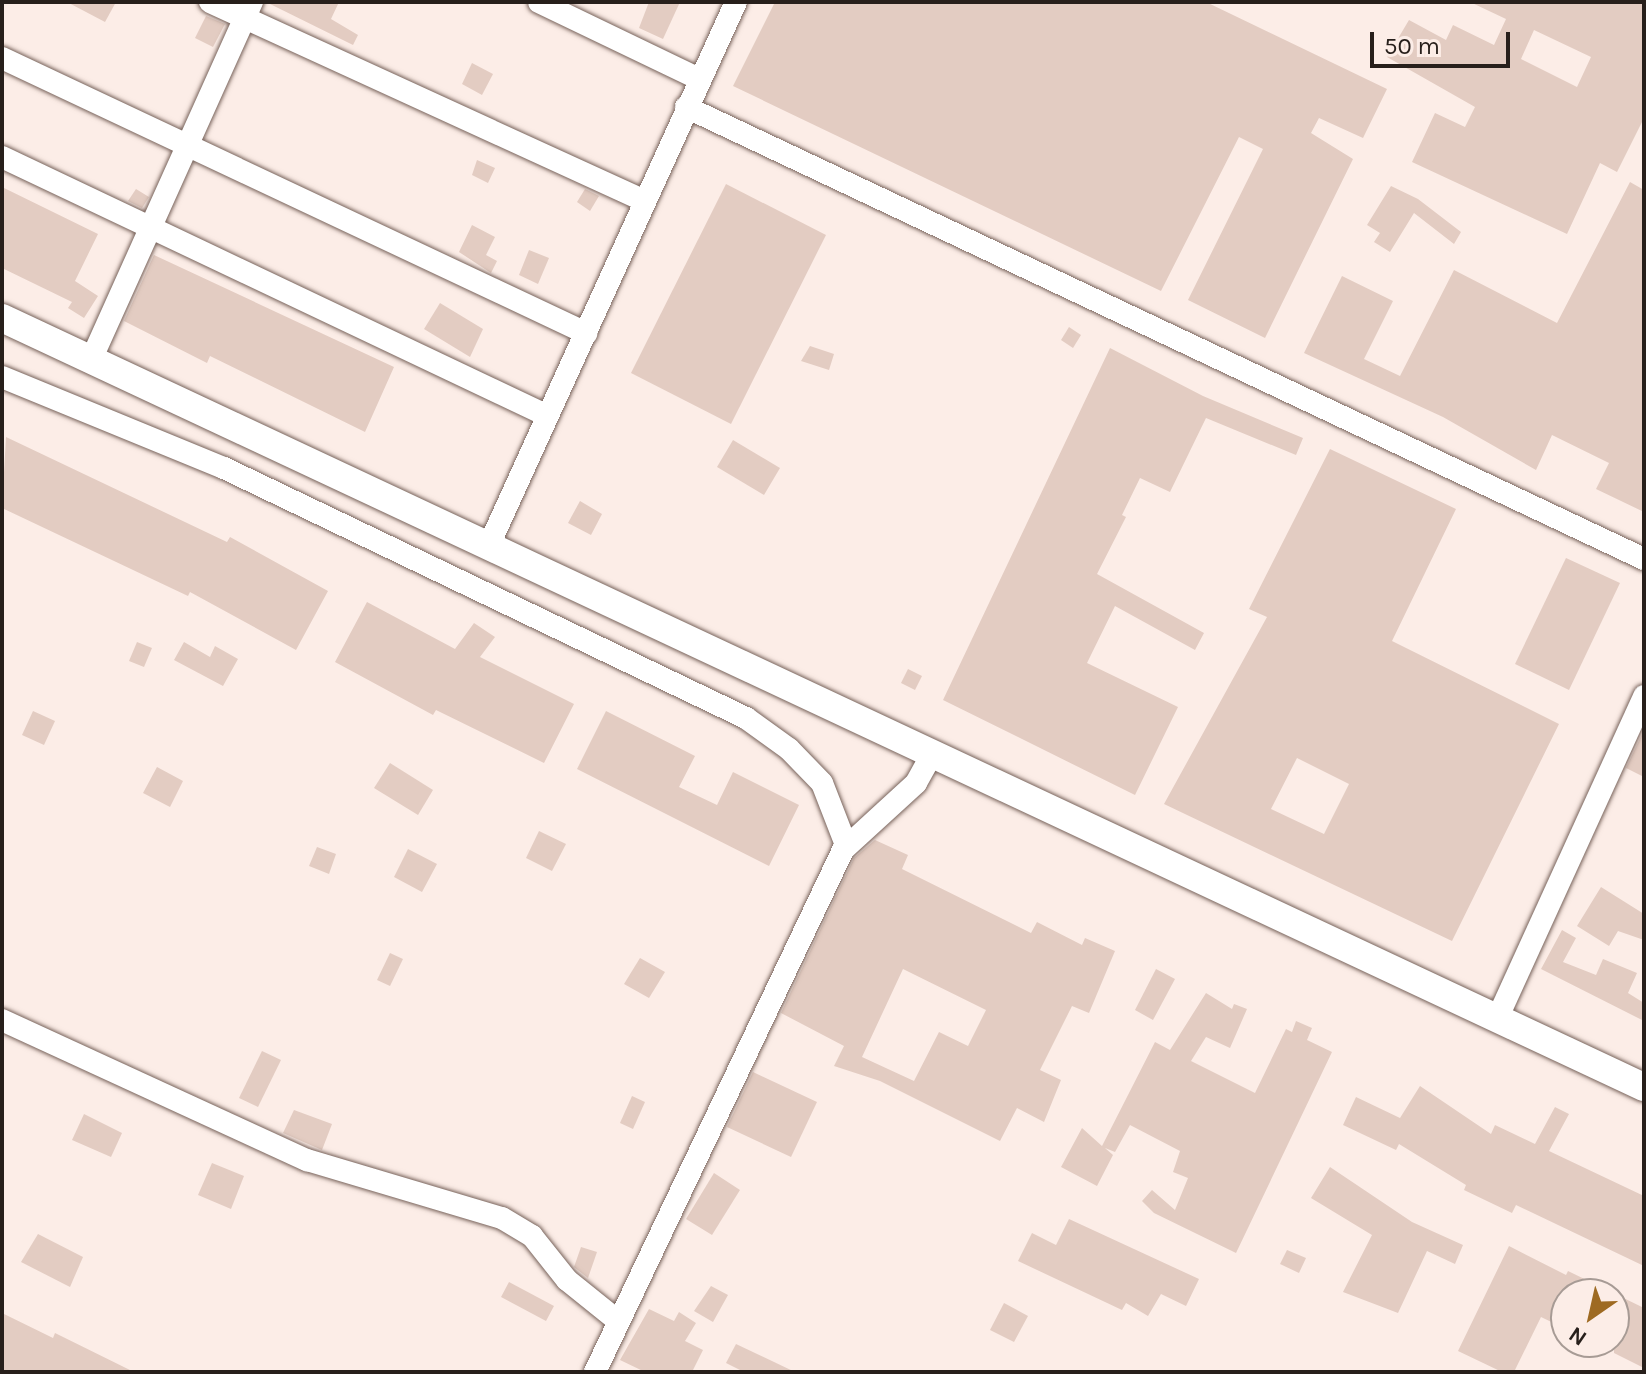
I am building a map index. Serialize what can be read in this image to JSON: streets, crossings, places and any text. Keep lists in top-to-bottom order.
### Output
{
  "scale_bar": "50 m",
  "north": "bottom left"
}
